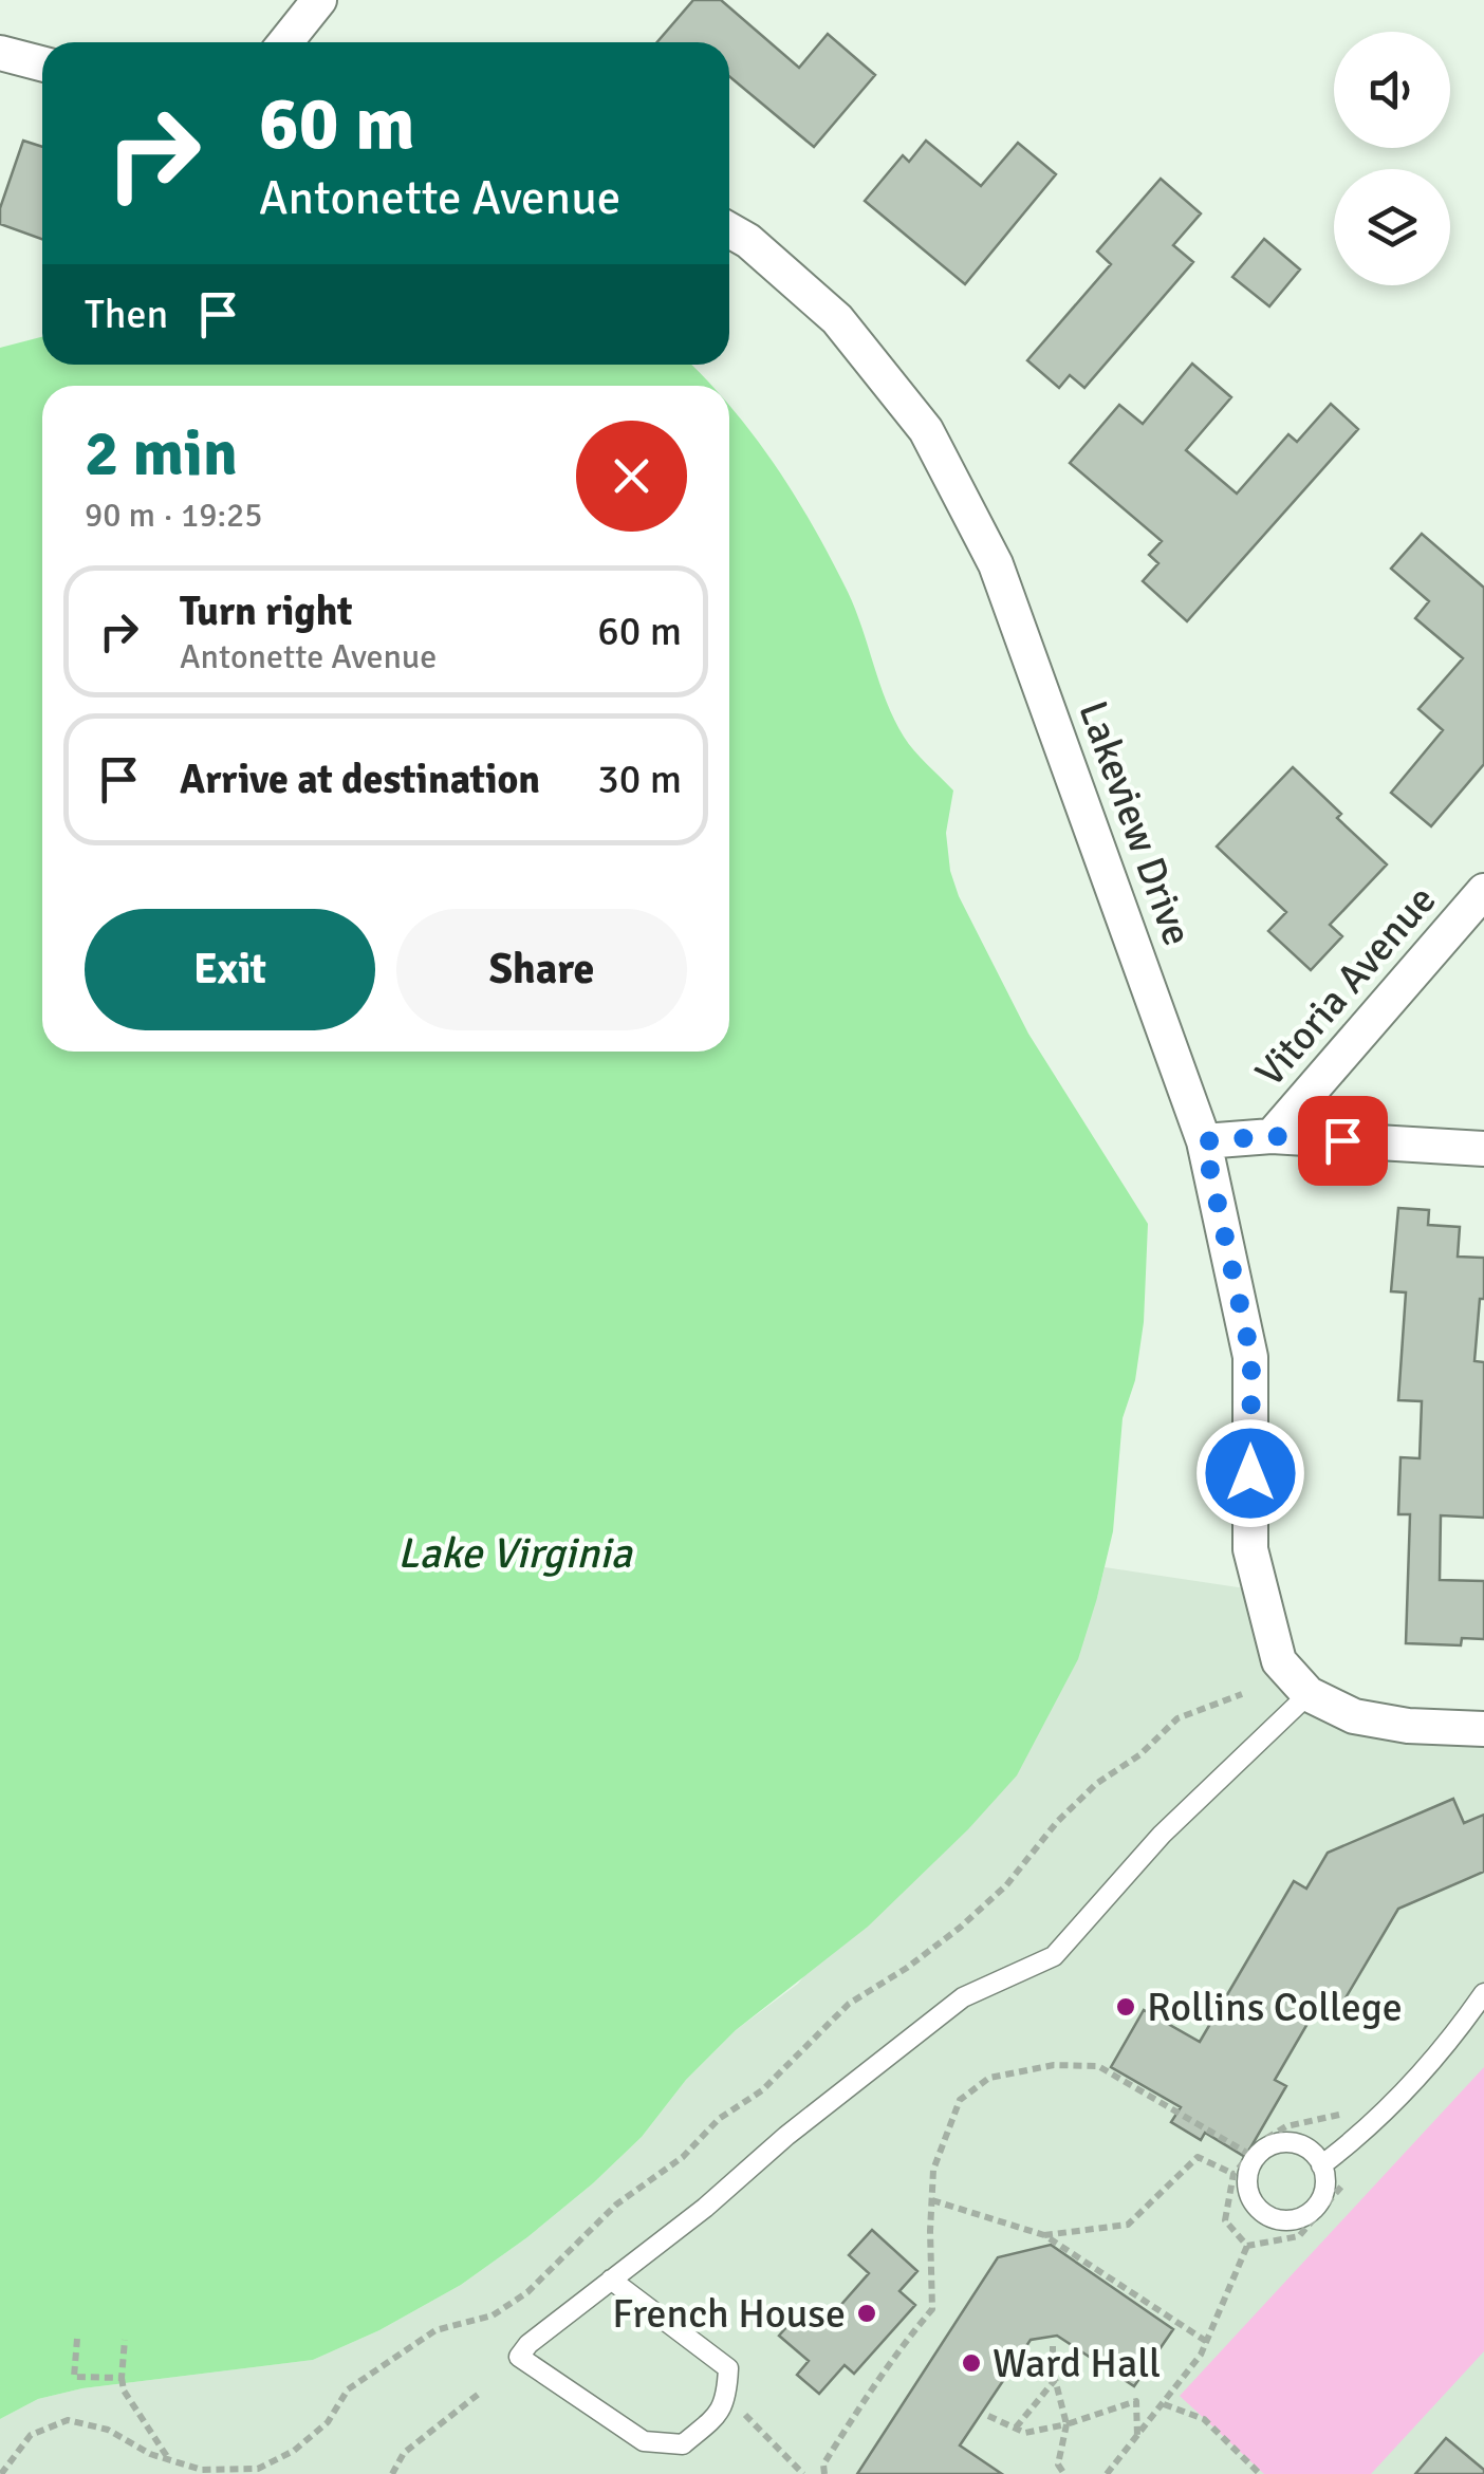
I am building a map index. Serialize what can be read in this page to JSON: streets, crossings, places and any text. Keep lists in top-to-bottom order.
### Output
{
  "streets": {
    "street": ["Lakeview Drive", "Vitoria Avenue"]
  },
  "water": ["Lake Virginia"],
  "places": ["Rollins College", "French House", "Ward Hall"],
  "page": {
    "turn": ["60 m", "Antonette Avenue"],
    "then": "Then",
    "heading": ["2 min", "90 m · 19:25"],
    "list": [
      {
        "name": "Turn right",
        "note": "Antonette Avenue",
        "value": "60 m"
      },
      {
        "name": "Arrive at destination",
        "value": "30 m"
      }
    ],
    "buttons": ["Exit", "Share"]
  }
}
